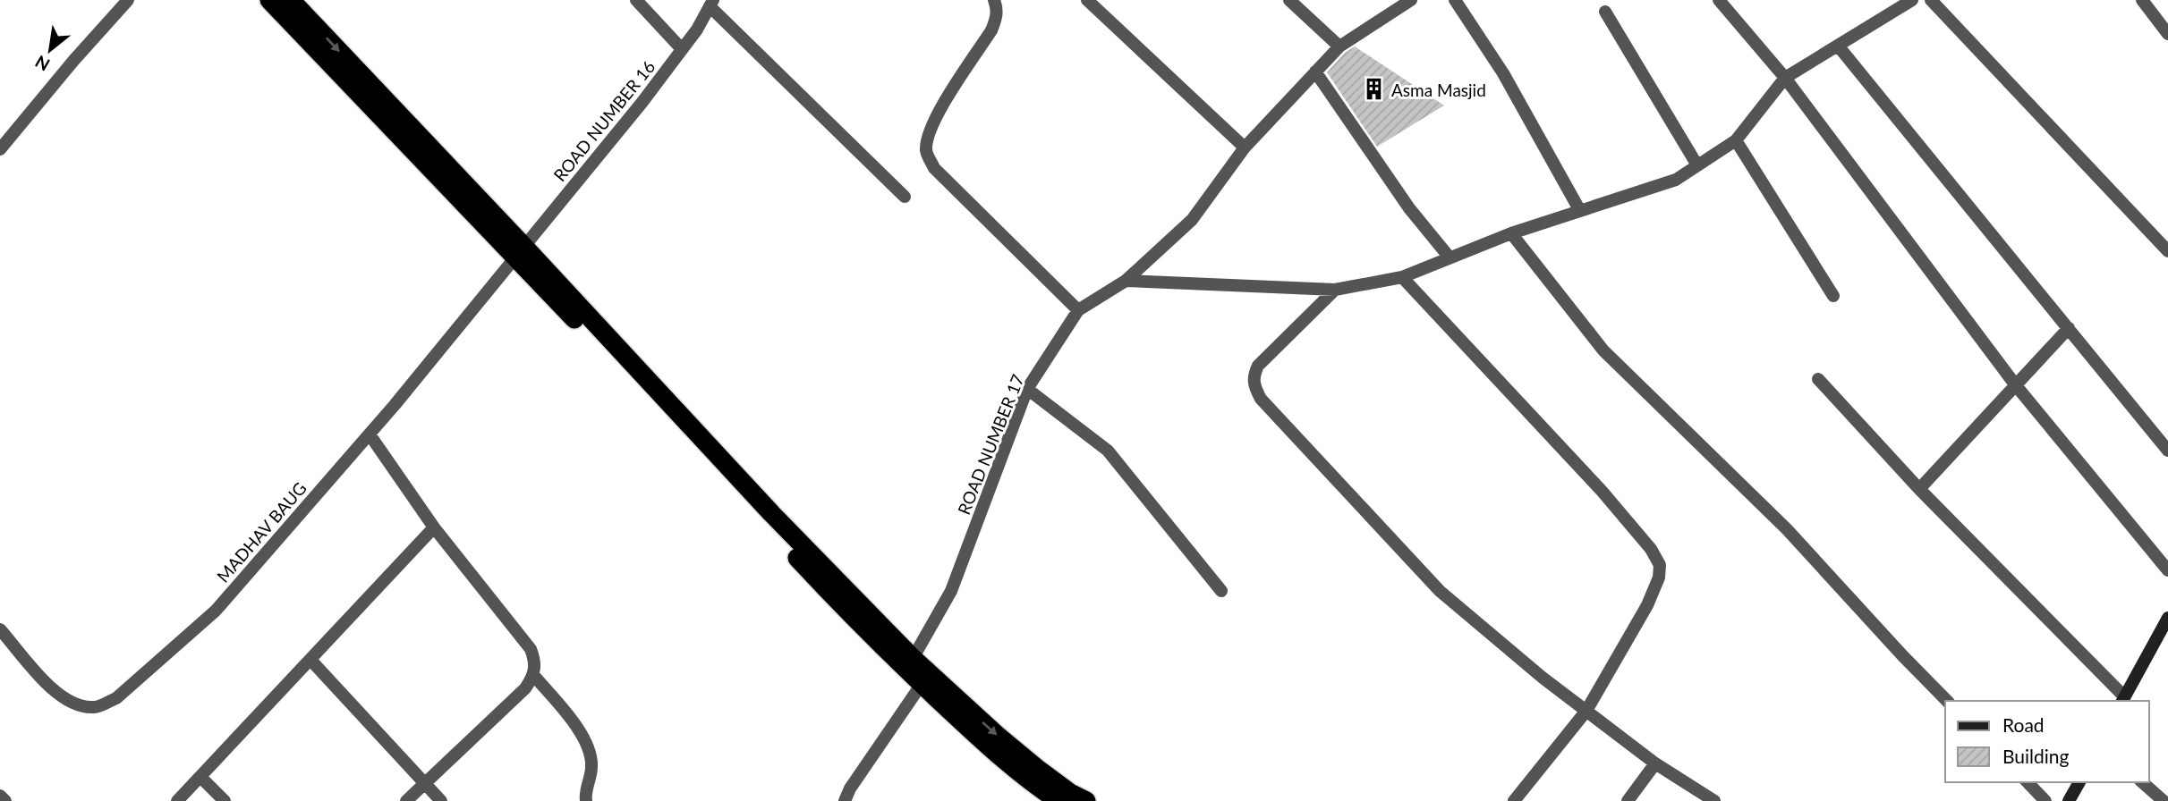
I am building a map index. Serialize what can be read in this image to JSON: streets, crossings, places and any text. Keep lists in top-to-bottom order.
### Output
{
  "streets": {
    "street": ["ROAD NUMBER 16", "ROAD NUMBER 17", "MADHAV BAUG"]
  },
  "crossings": [
    ["ROAD NUMBER 16", "MADHAV BAUG"]
  ],
  "places": {
    "building": ["Asma Masjid"]
  },
  "legend": ["Road", "Building"],
  "north": "bottom left"
}
